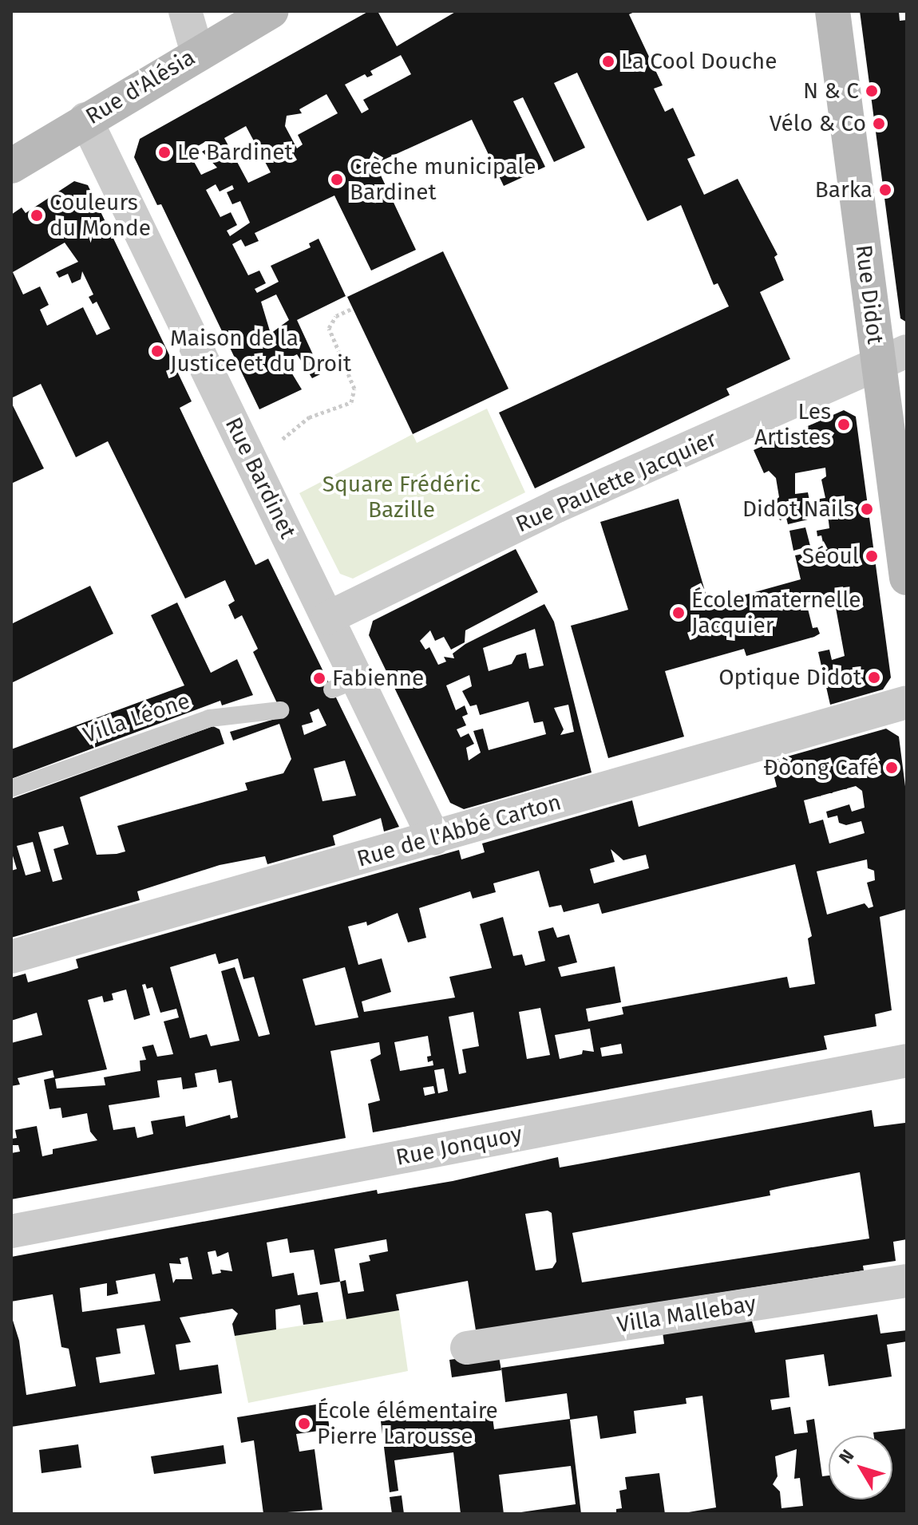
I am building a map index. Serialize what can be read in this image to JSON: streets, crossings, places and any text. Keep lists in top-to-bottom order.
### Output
{
  "streets": {
    "street": [
      "Rue d'Alésia",
      "Rue Didot",
      "Rue Bardinet",
      "Rue Paulette Jacquier",
      "Rue de l'Abbé Carton",
      "Rue Jonquoy",
      "Villa Mallebay"
    ],
    "lane": ["Villa Léone"]
  },
  "crossings": [
    ["Rue d'Alésia", "Rue Bardinet"],
    ["Rue Didot", "Rue Paulette Jacquier"],
    ["Rue Bardinet", "Rue Paulette Jacquier"],
    ["Rue Bardinet", "Rue de l'Abbé Carton"]
  ],
  "parks": ["Square Frédéric Bazille"],
  "places": [
    "La Cool Douche",
    "N & C",
    "Vélo & Co",
    "Le Bardinet",
    "Crèche municipale Bardinet",
    "Barka",
    "Couleurs du Monde",
    "Maison de la Justice et du Droit",
    "Les Artistes",
    "Didot Nails",
    "Séoul",
    "École maternelle Jacquier",
    "Optique Didot",
    "Fabienne",
    "Đòong Café",
    "École élémentaire Pierre Larousse"
  ],
  "north": "top left"
}
